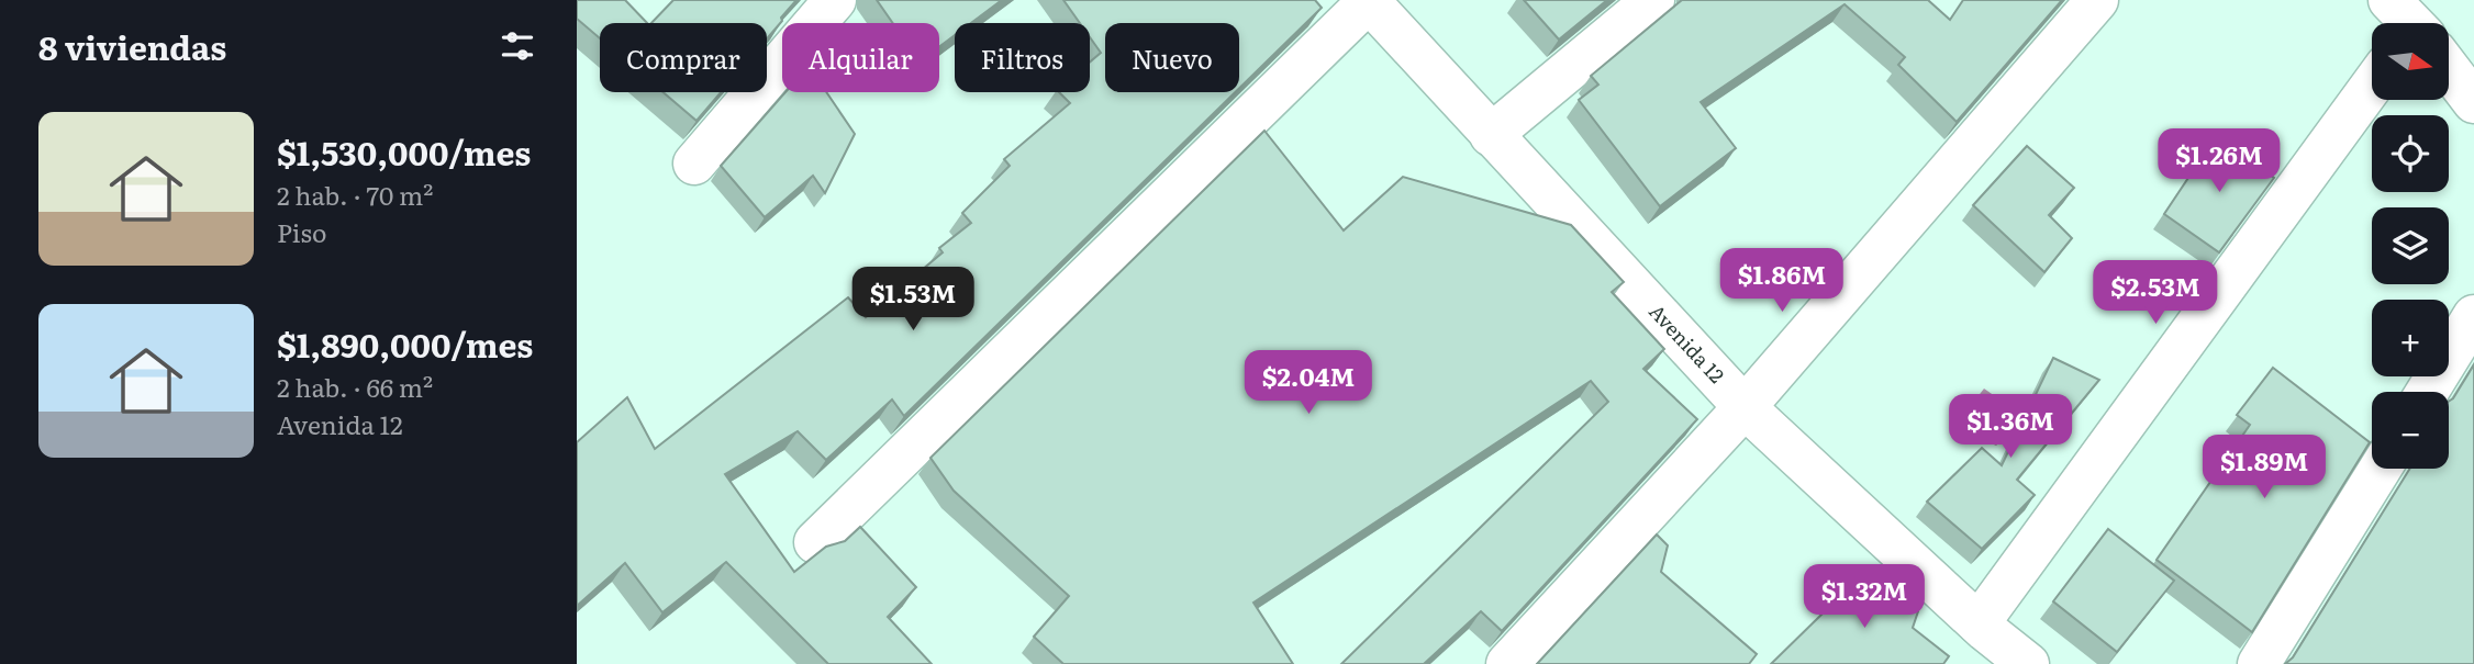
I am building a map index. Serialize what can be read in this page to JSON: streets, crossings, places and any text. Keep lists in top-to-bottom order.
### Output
{
  "streets": {
    "street": ["Avenida 12"]
  },
  "north": "right",
  "page": {
    "heading": "8 viviendas",
    "map_buttons": ["+", "−"],
    "chip": [
      "Comprar",
      "Alquilar",
      "Filtros",
      "Nuevo"
    ],
    "list": [
      {
        "name": "$1,530,000/mes",
        "note": "2 hab. · 70 m² · Piso"
      },
      {
        "name": "$1,890,000/mes",
        "note": "2 hab. · 66 m² · Avenida 12"
      }
    ],
    "price": [
      "$1.26M",
      "$1.86M",
      "$2.53M",
      "$1.53M",
      "$2.04M",
      "$1.36M",
      "$1.89M",
      "$1.32M"
    ]
  }
}
